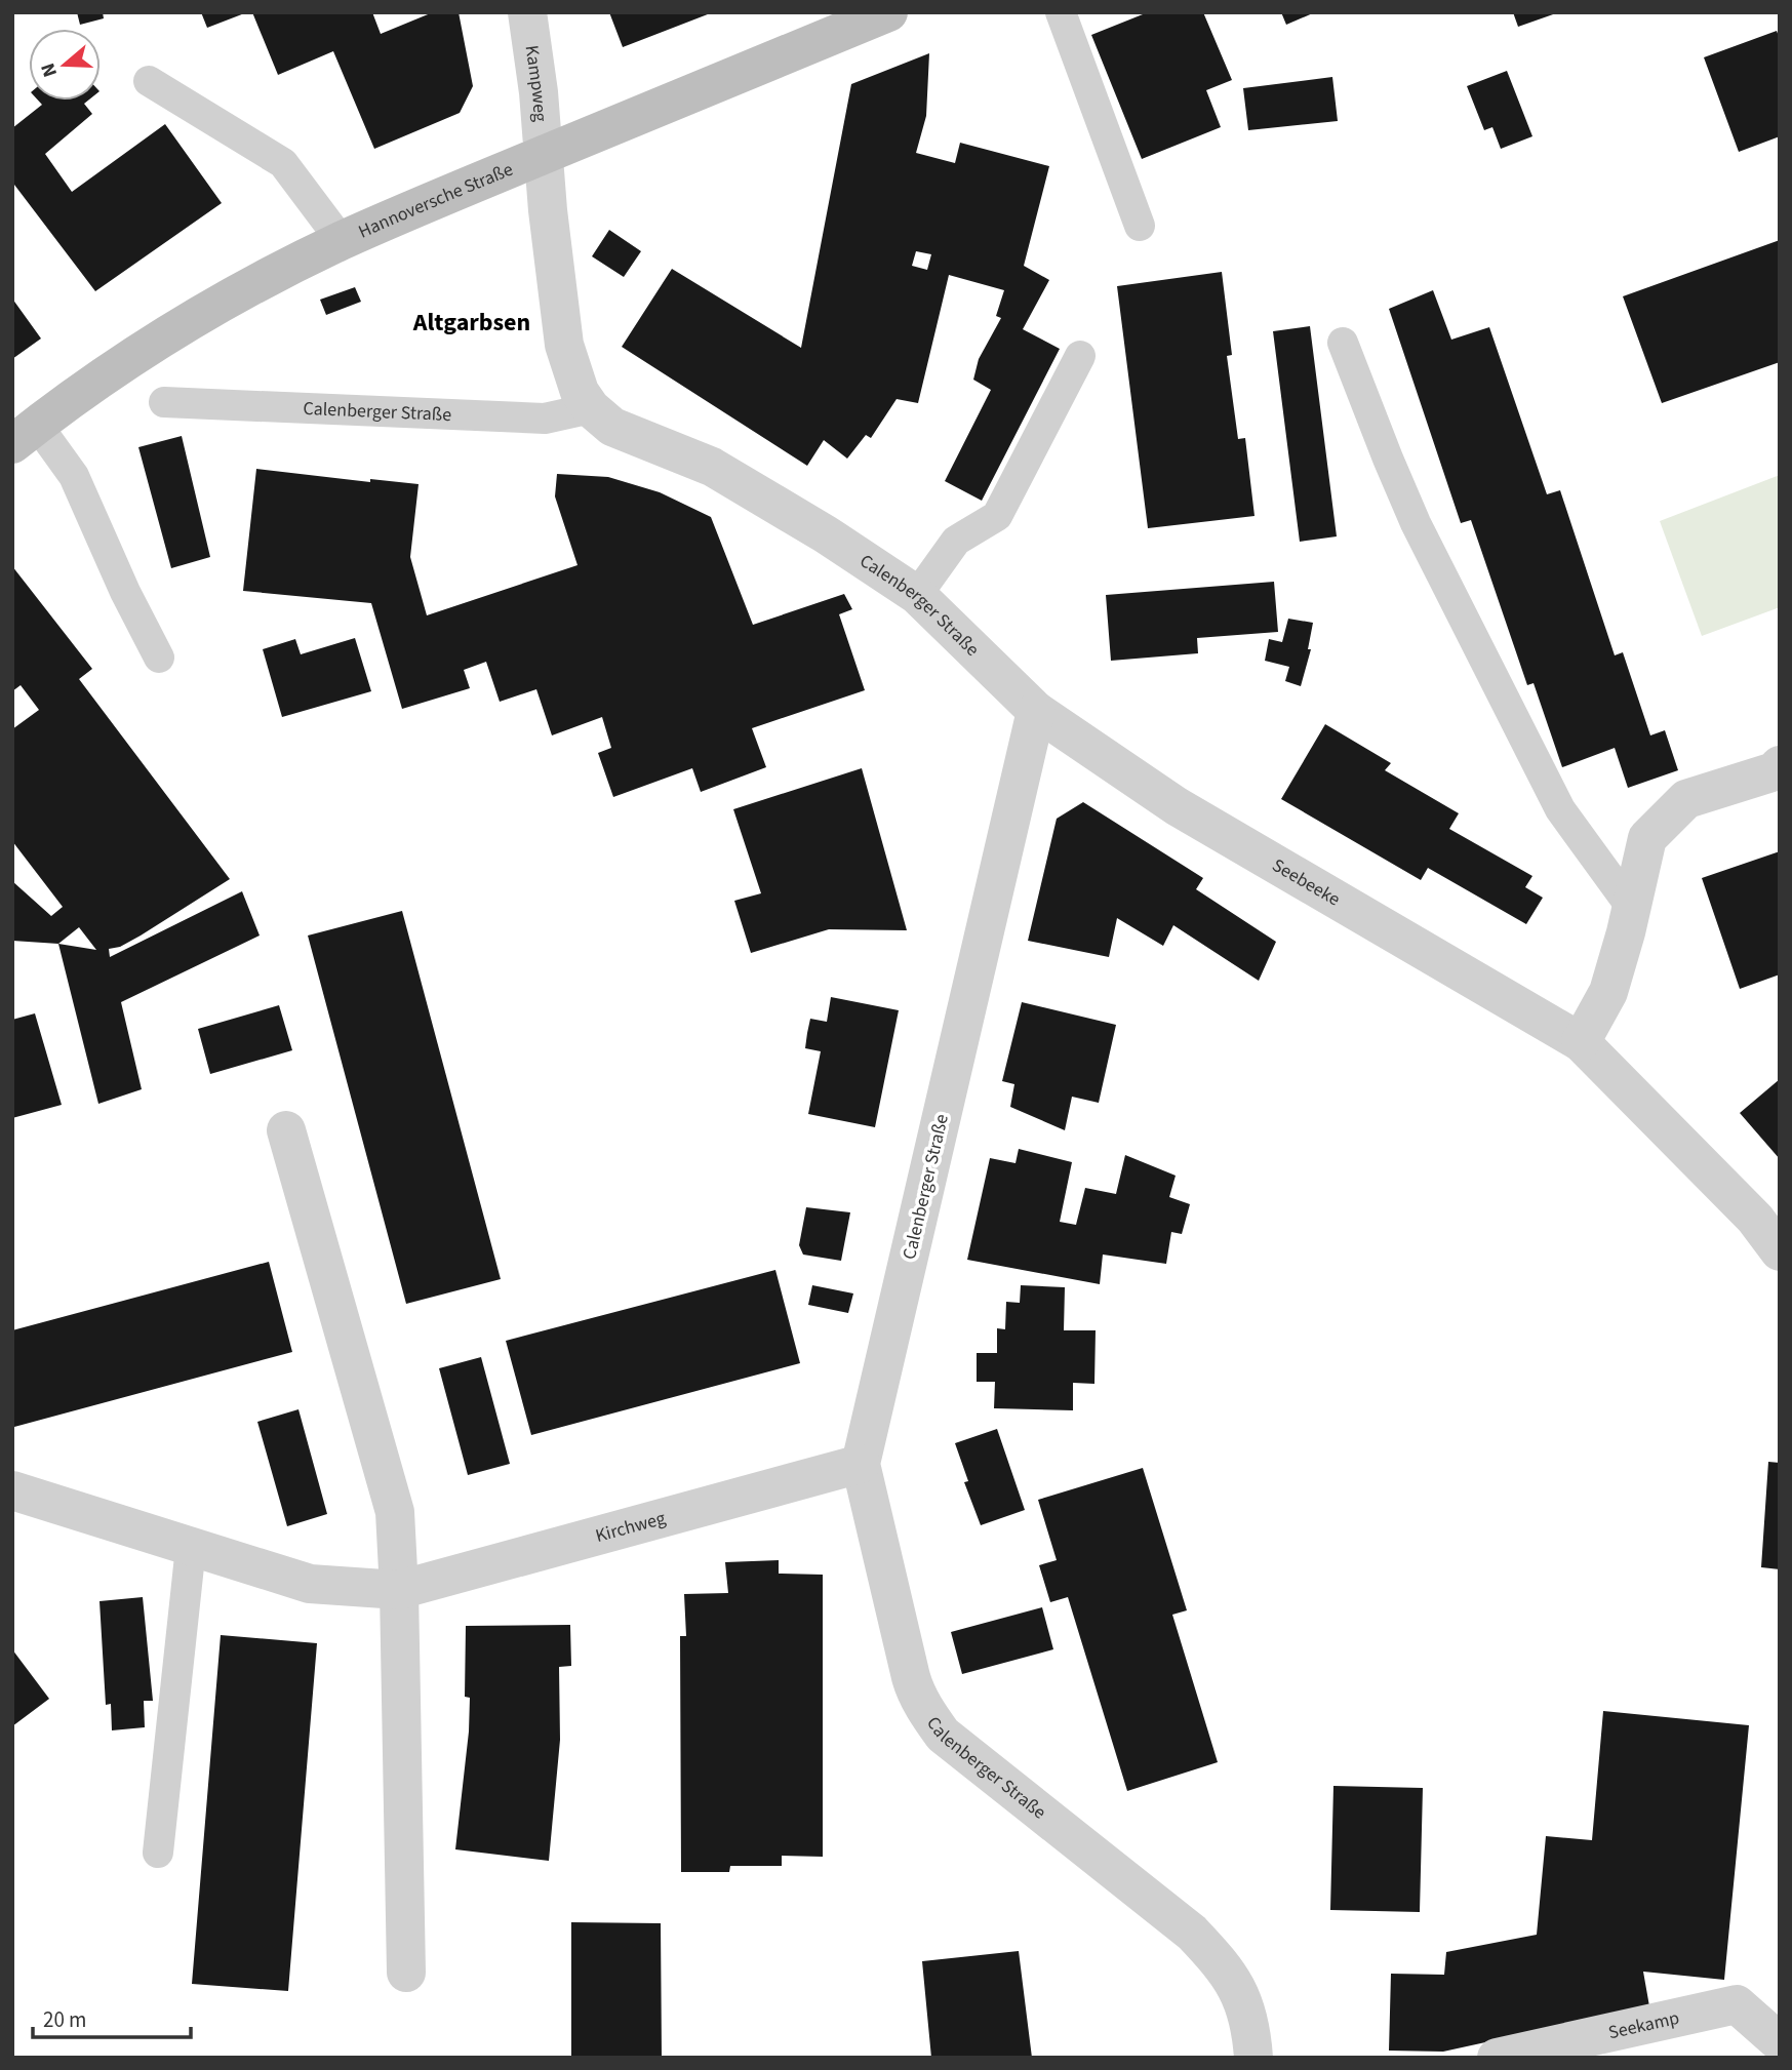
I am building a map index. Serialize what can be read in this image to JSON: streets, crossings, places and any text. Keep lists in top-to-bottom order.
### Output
{
  "streets": {
    "main road": ["Hannoversche Straße"],
    "street": [
      "Kampweg",
      "Calenberger Straße",
      "Seebeeke",
      "Kirchweg",
      "Seekamp"
    ]
  },
  "crossings": [
    ["Kampweg", "Hannoversche Straße"],
    ["Kampweg", "Calenberger Straße"],
    ["Hannoversche Straße", "Calenberger Straße"],
    ["Calenberger Straße", "Seebeeke"],
    ["Calenberger Straße", "Kirchweg"]
  ],
  "districts": ["Altgarbsen"],
  "scale_bar": "20 m",
  "north": "left"
}
